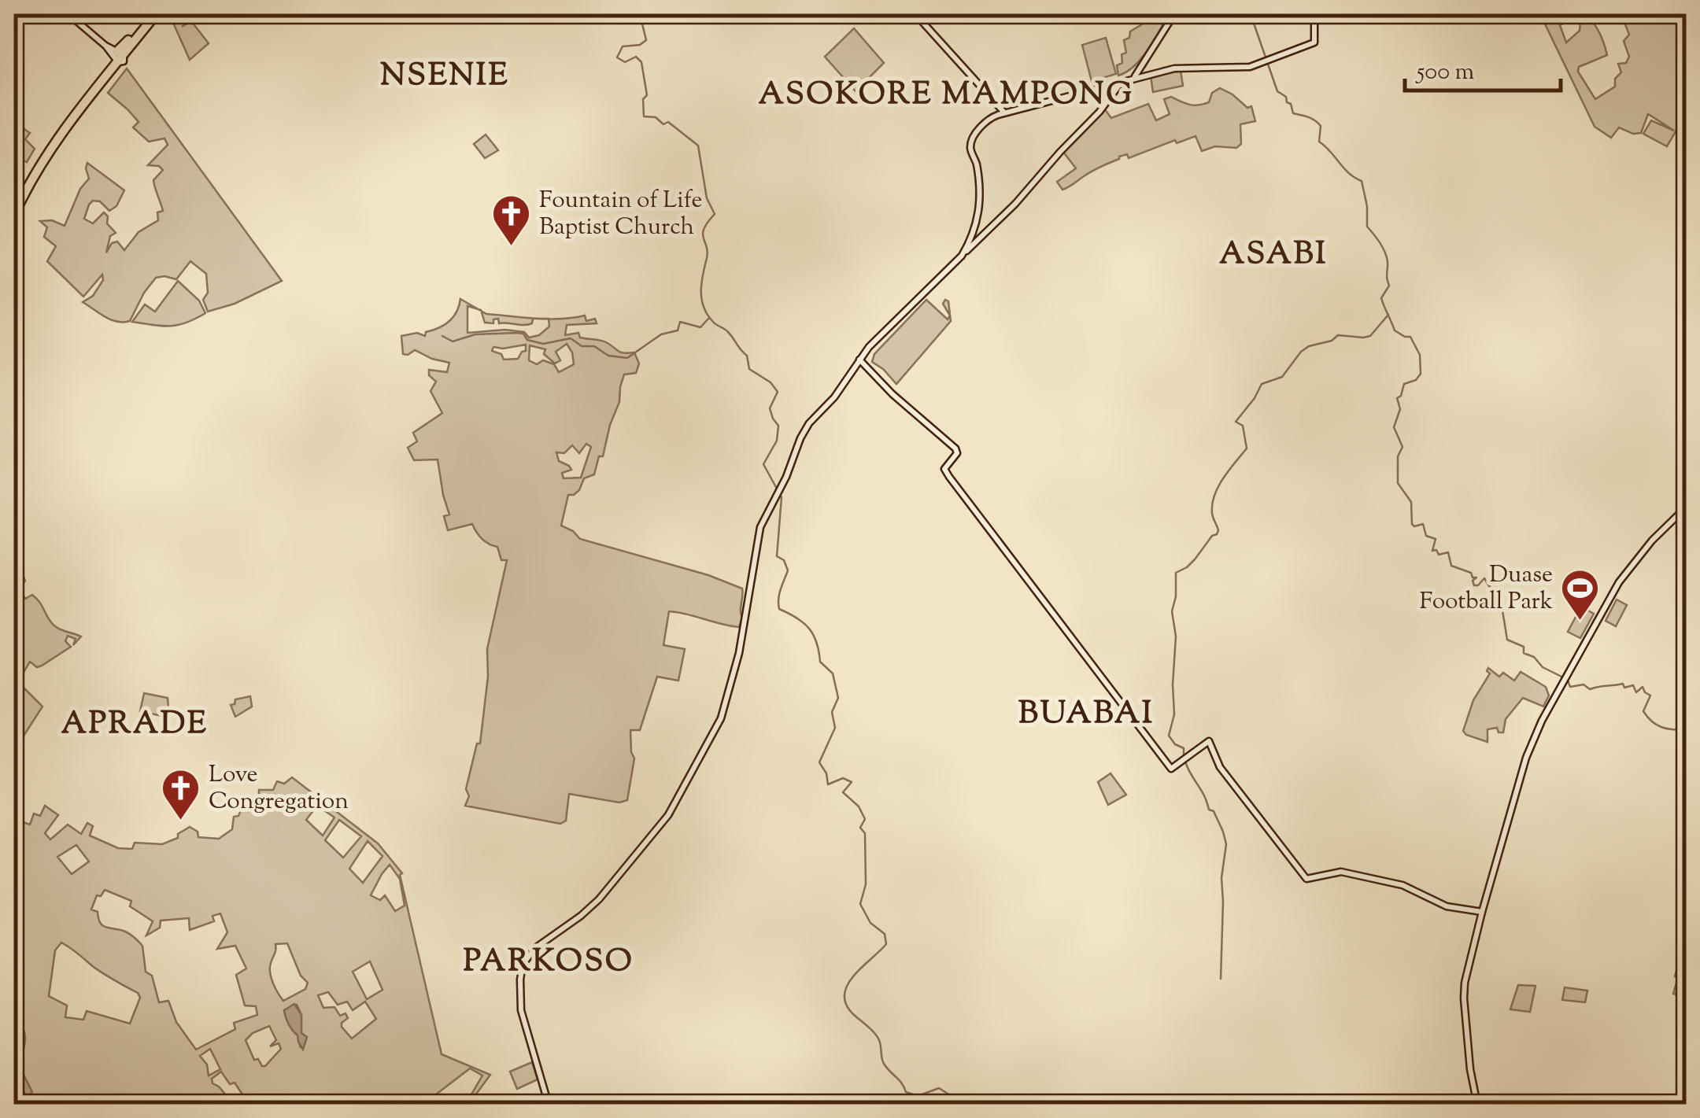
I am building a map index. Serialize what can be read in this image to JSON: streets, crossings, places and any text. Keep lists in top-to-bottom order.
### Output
{
  "districts": [
    "NSENIE",
    "ASOKORE MAMPONG",
    "ASABI",
    "BUABAI",
    "APRADE",
    "PARKOSO"
  ],
  "places": {
    "church": ["Fountain of Life Baptist Church", "Love Congregation"],
    "sports": ["Duase Football Park"]
  },
  "scale_bar": "500 m"
}
